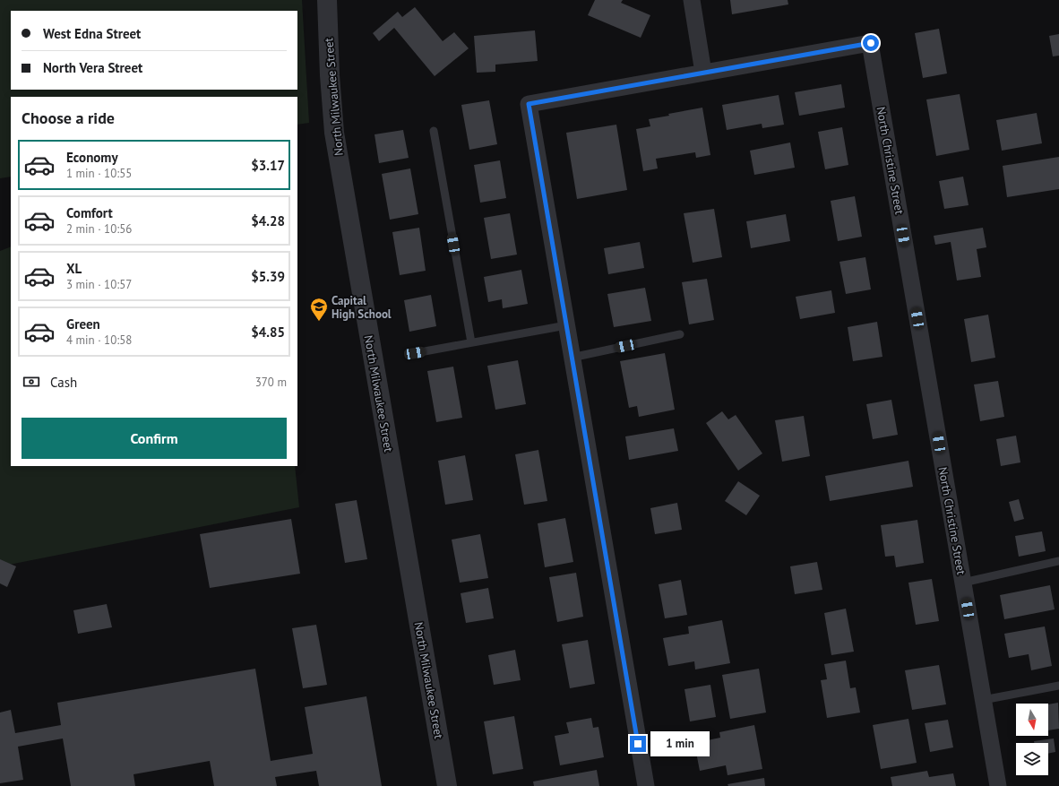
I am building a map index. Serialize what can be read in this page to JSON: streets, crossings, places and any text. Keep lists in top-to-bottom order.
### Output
{
  "streets": {
    "street": ["North Milwaukee Street", "North Christine Street"]
  },
  "places": {
    "school or university": ["Capital High School"]
  },
  "north": "bottom",
  "page": {
    "banner": ["West Edna Street", "North Vera Street"],
    "heading": "Choose a ride",
    "list": [
      {
        "name": "Economy",
        "note": "1 min · 10:55",
        "value": "$3.17"
      },
      {
        "name": "Comfort",
        "note": "2 min · 10:56",
        "value": "$4.28"
      },
      {
        "name": "XL",
        "note": "3 min · 10:57",
        "value": "$5.39"
      },
      {
        "name": "Green",
        "note": "4 min · 10:58",
        "value": "$4.85"
      }
    ],
    "pay": ["Cash", "370 m"],
    "buttons": "Confirm",
    "bubble": "1 min"
  }
}
